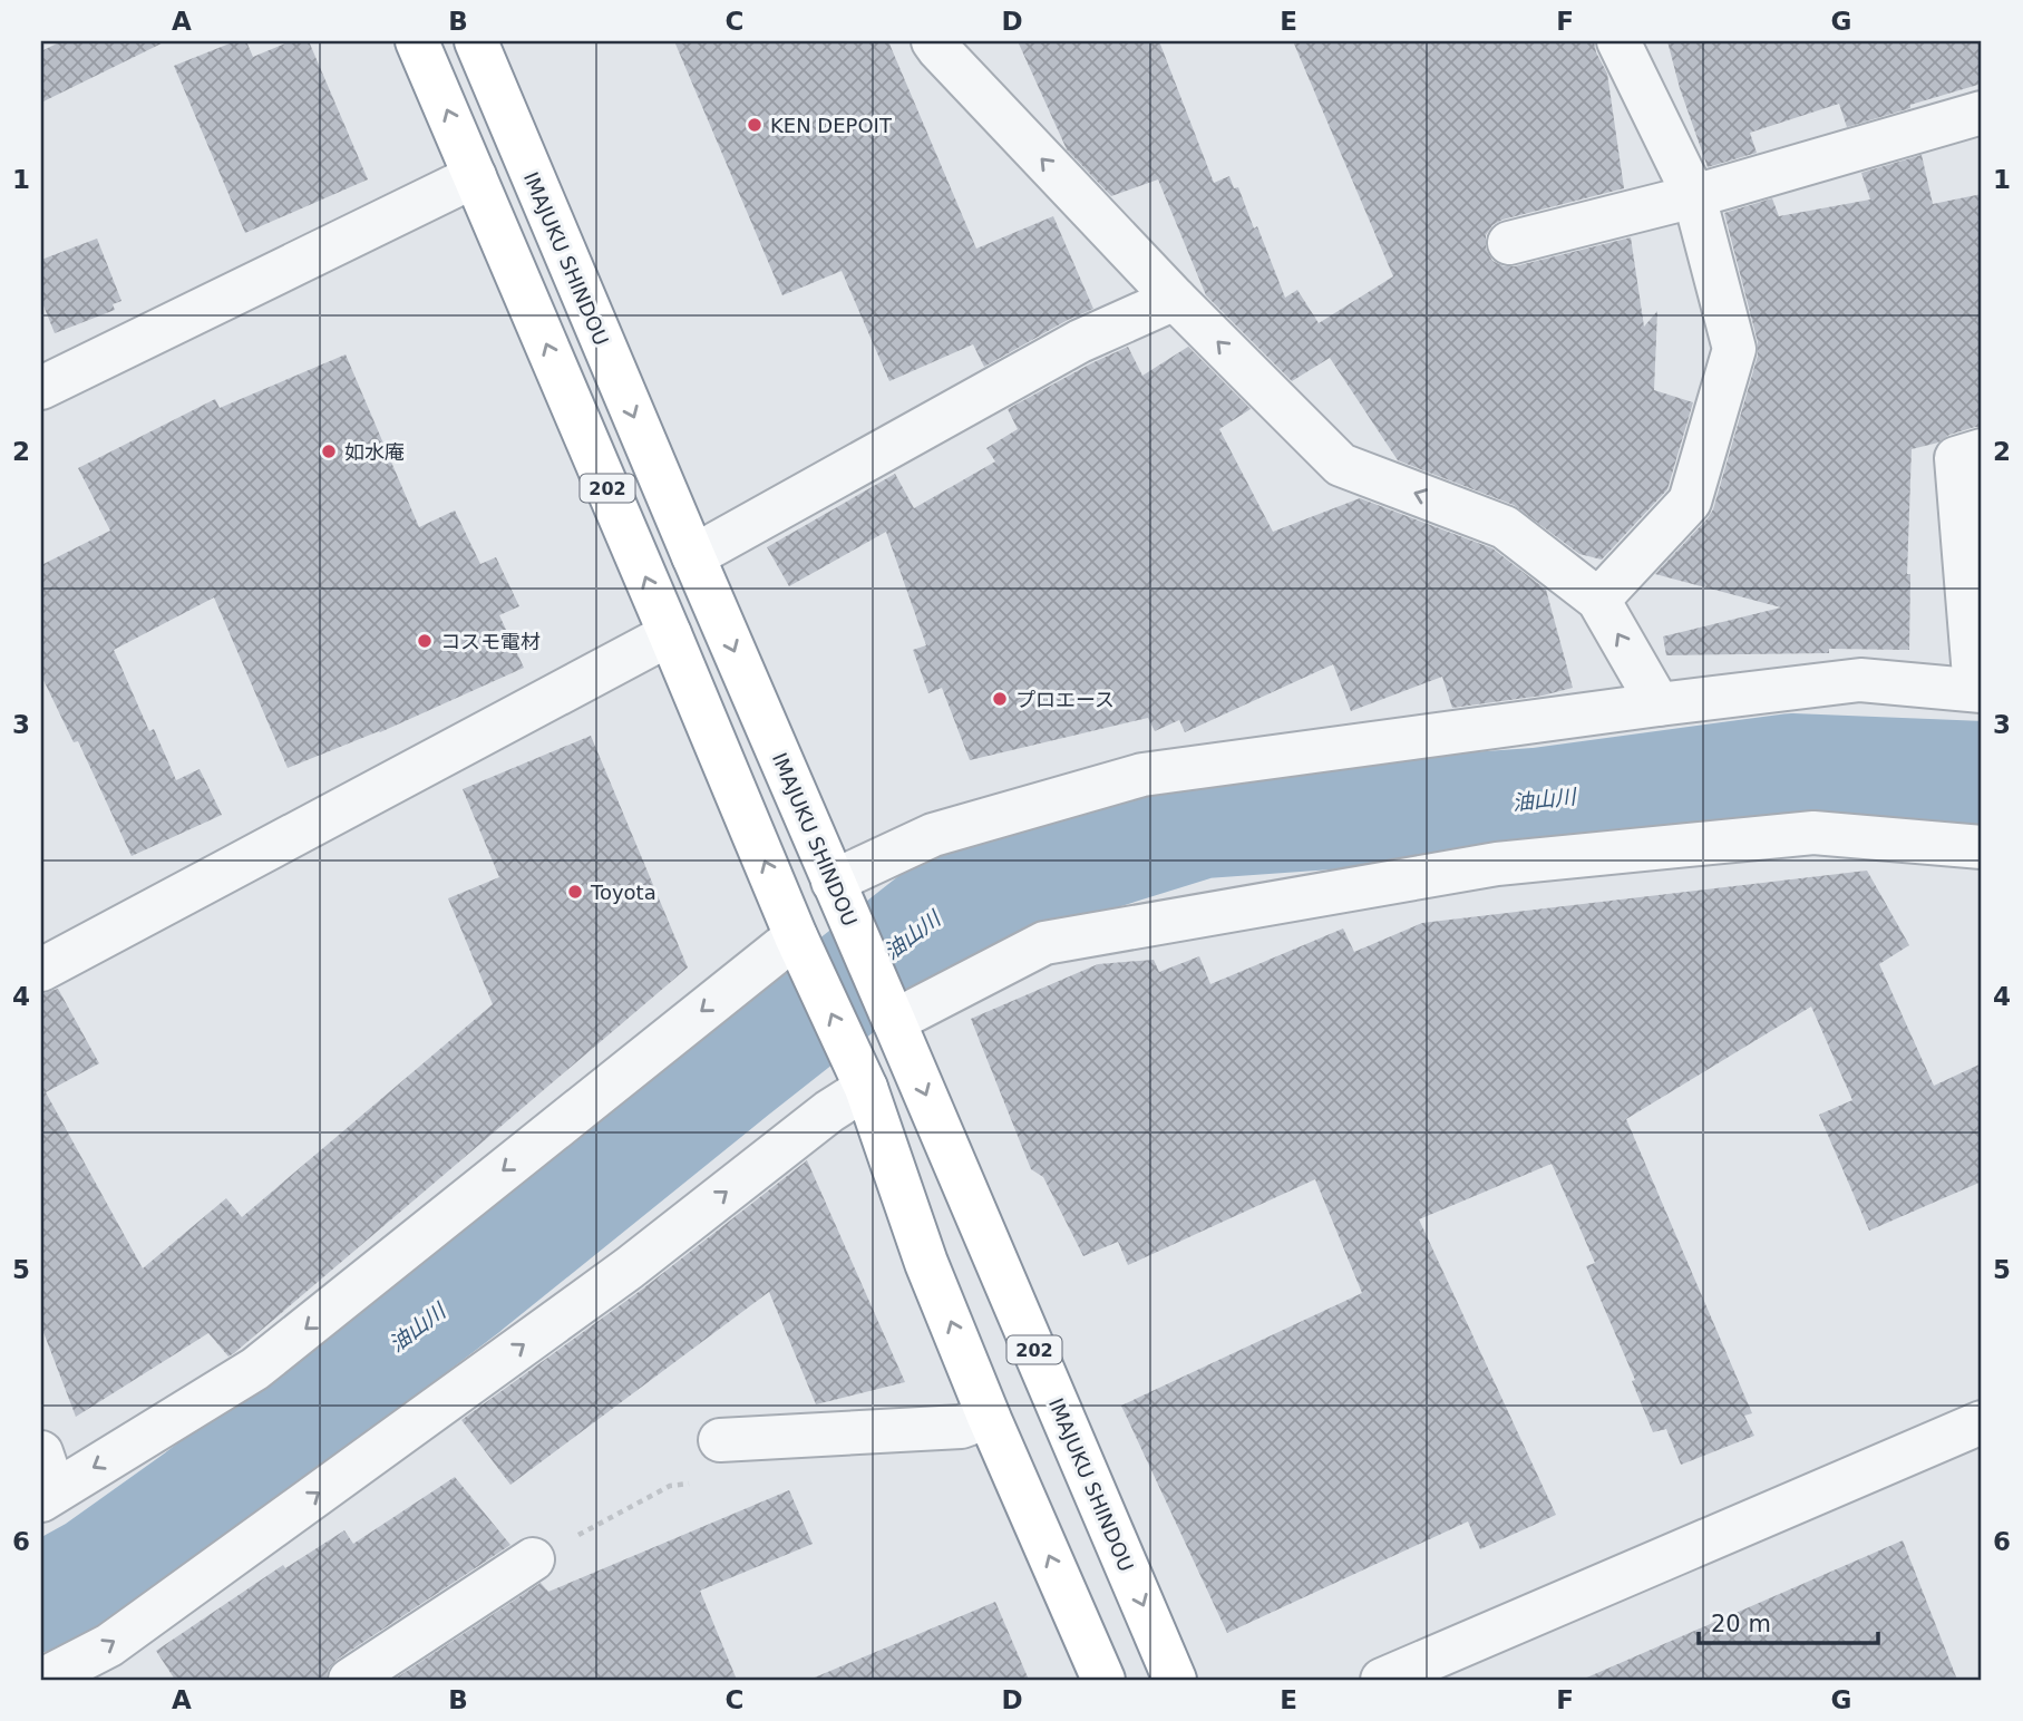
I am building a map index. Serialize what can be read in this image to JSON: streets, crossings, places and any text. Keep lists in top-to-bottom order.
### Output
{
  "streets": {
    "highway": ["IMAJUKU SHINDOU", "202"]
  },
  "water": ["油山川"],
  "places": [
    "KEN DEPOIT",
    "如水庵",
    "コスモ電材",
    "プロエース",
    "Toyota"
  ],
  "scale_bar": "20 m",
  "grid": {
    "columns": [
      "A",
      "B",
      "C",
      "D",
      "E",
      "F",
      "G"
    ],
    "rows": [
      "1",
      "2",
      "3",
      "4",
      "5",
      "6"
    ]
  }
}
